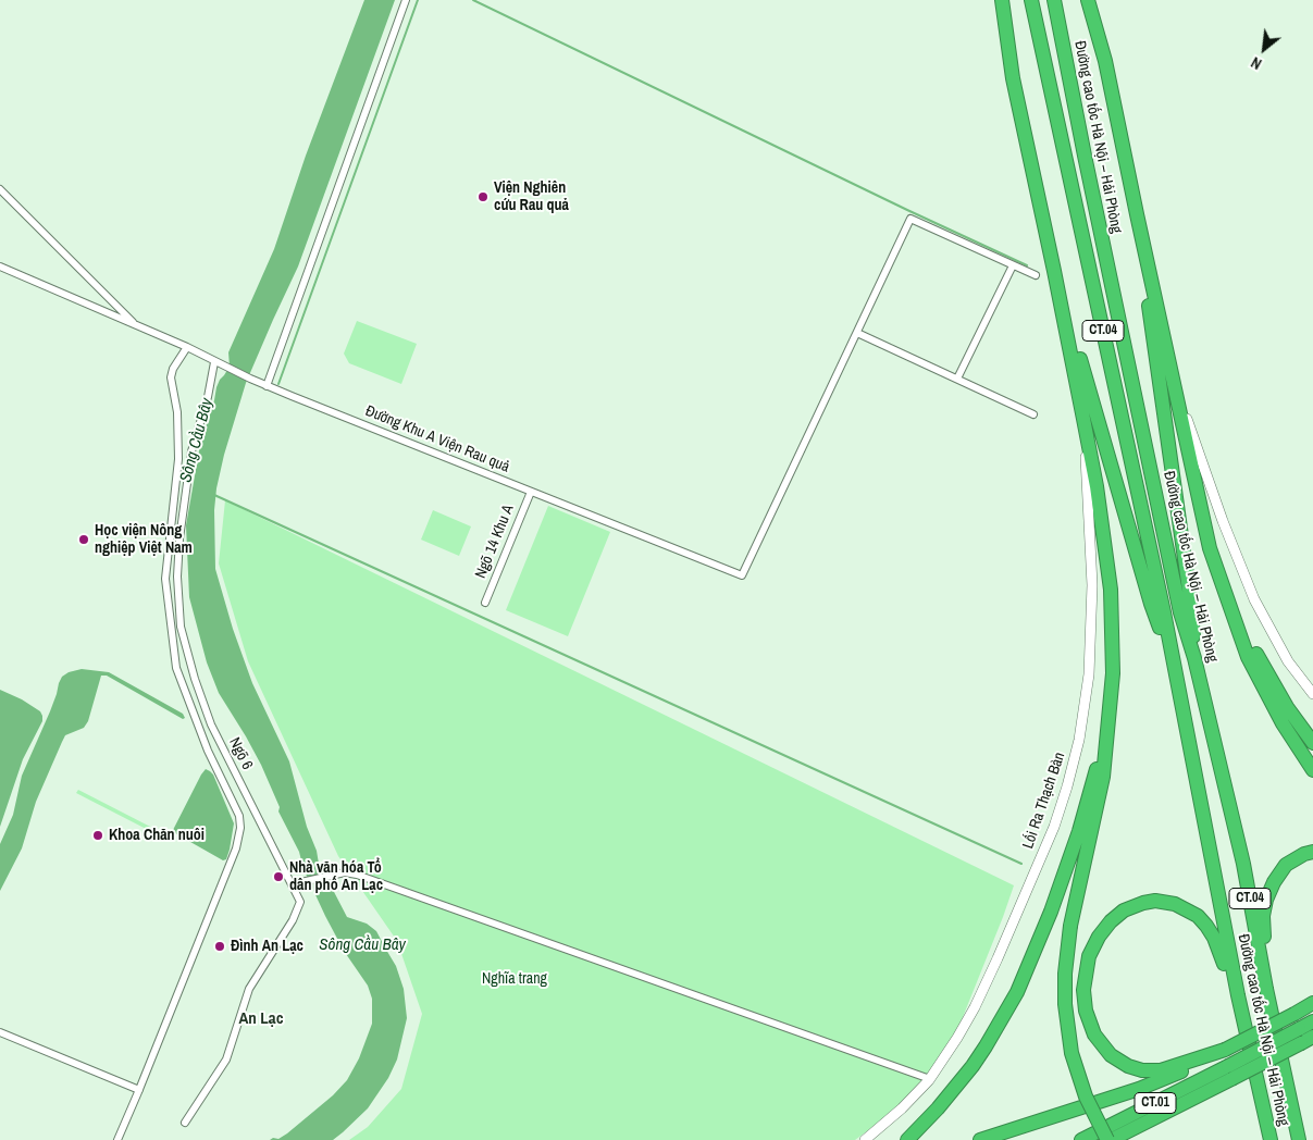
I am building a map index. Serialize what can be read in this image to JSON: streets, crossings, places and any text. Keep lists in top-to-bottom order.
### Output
{
  "streets": {
    "highway": ["Đường cao tốc Hà Nội – Hải Phòng", "CT.04", "CT.01"],
    "main road": ["Lối Ra Thạch Bàn"],
    "street": ["Đường Khu A Viện Rau quả", "Ngõ 14 Khu A", "Ngõ 6"]
  },
  "crossings": [
    ["Đường Khu A Viện Rau quả", "Ngõ 14 Khu A"],
    ["Đường Khu A Viện Rau quả", "Ngõ 6"]
  ],
  "districts": ["An Lạc"],
  "water": ["Sông Cầu Bây"],
  "parks": ["Nghĩa trang"],
  "places": [
    "Viện Nghiên cứu Rau quả",
    "Học viện Nông nghiệp Việt Nam",
    "Khoa Chăn nuôi",
    "Nhà văn hóa Tổ dân phố An Lạc",
    "Đình An Lạc"
  ],
  "north": "bottom left"
}
